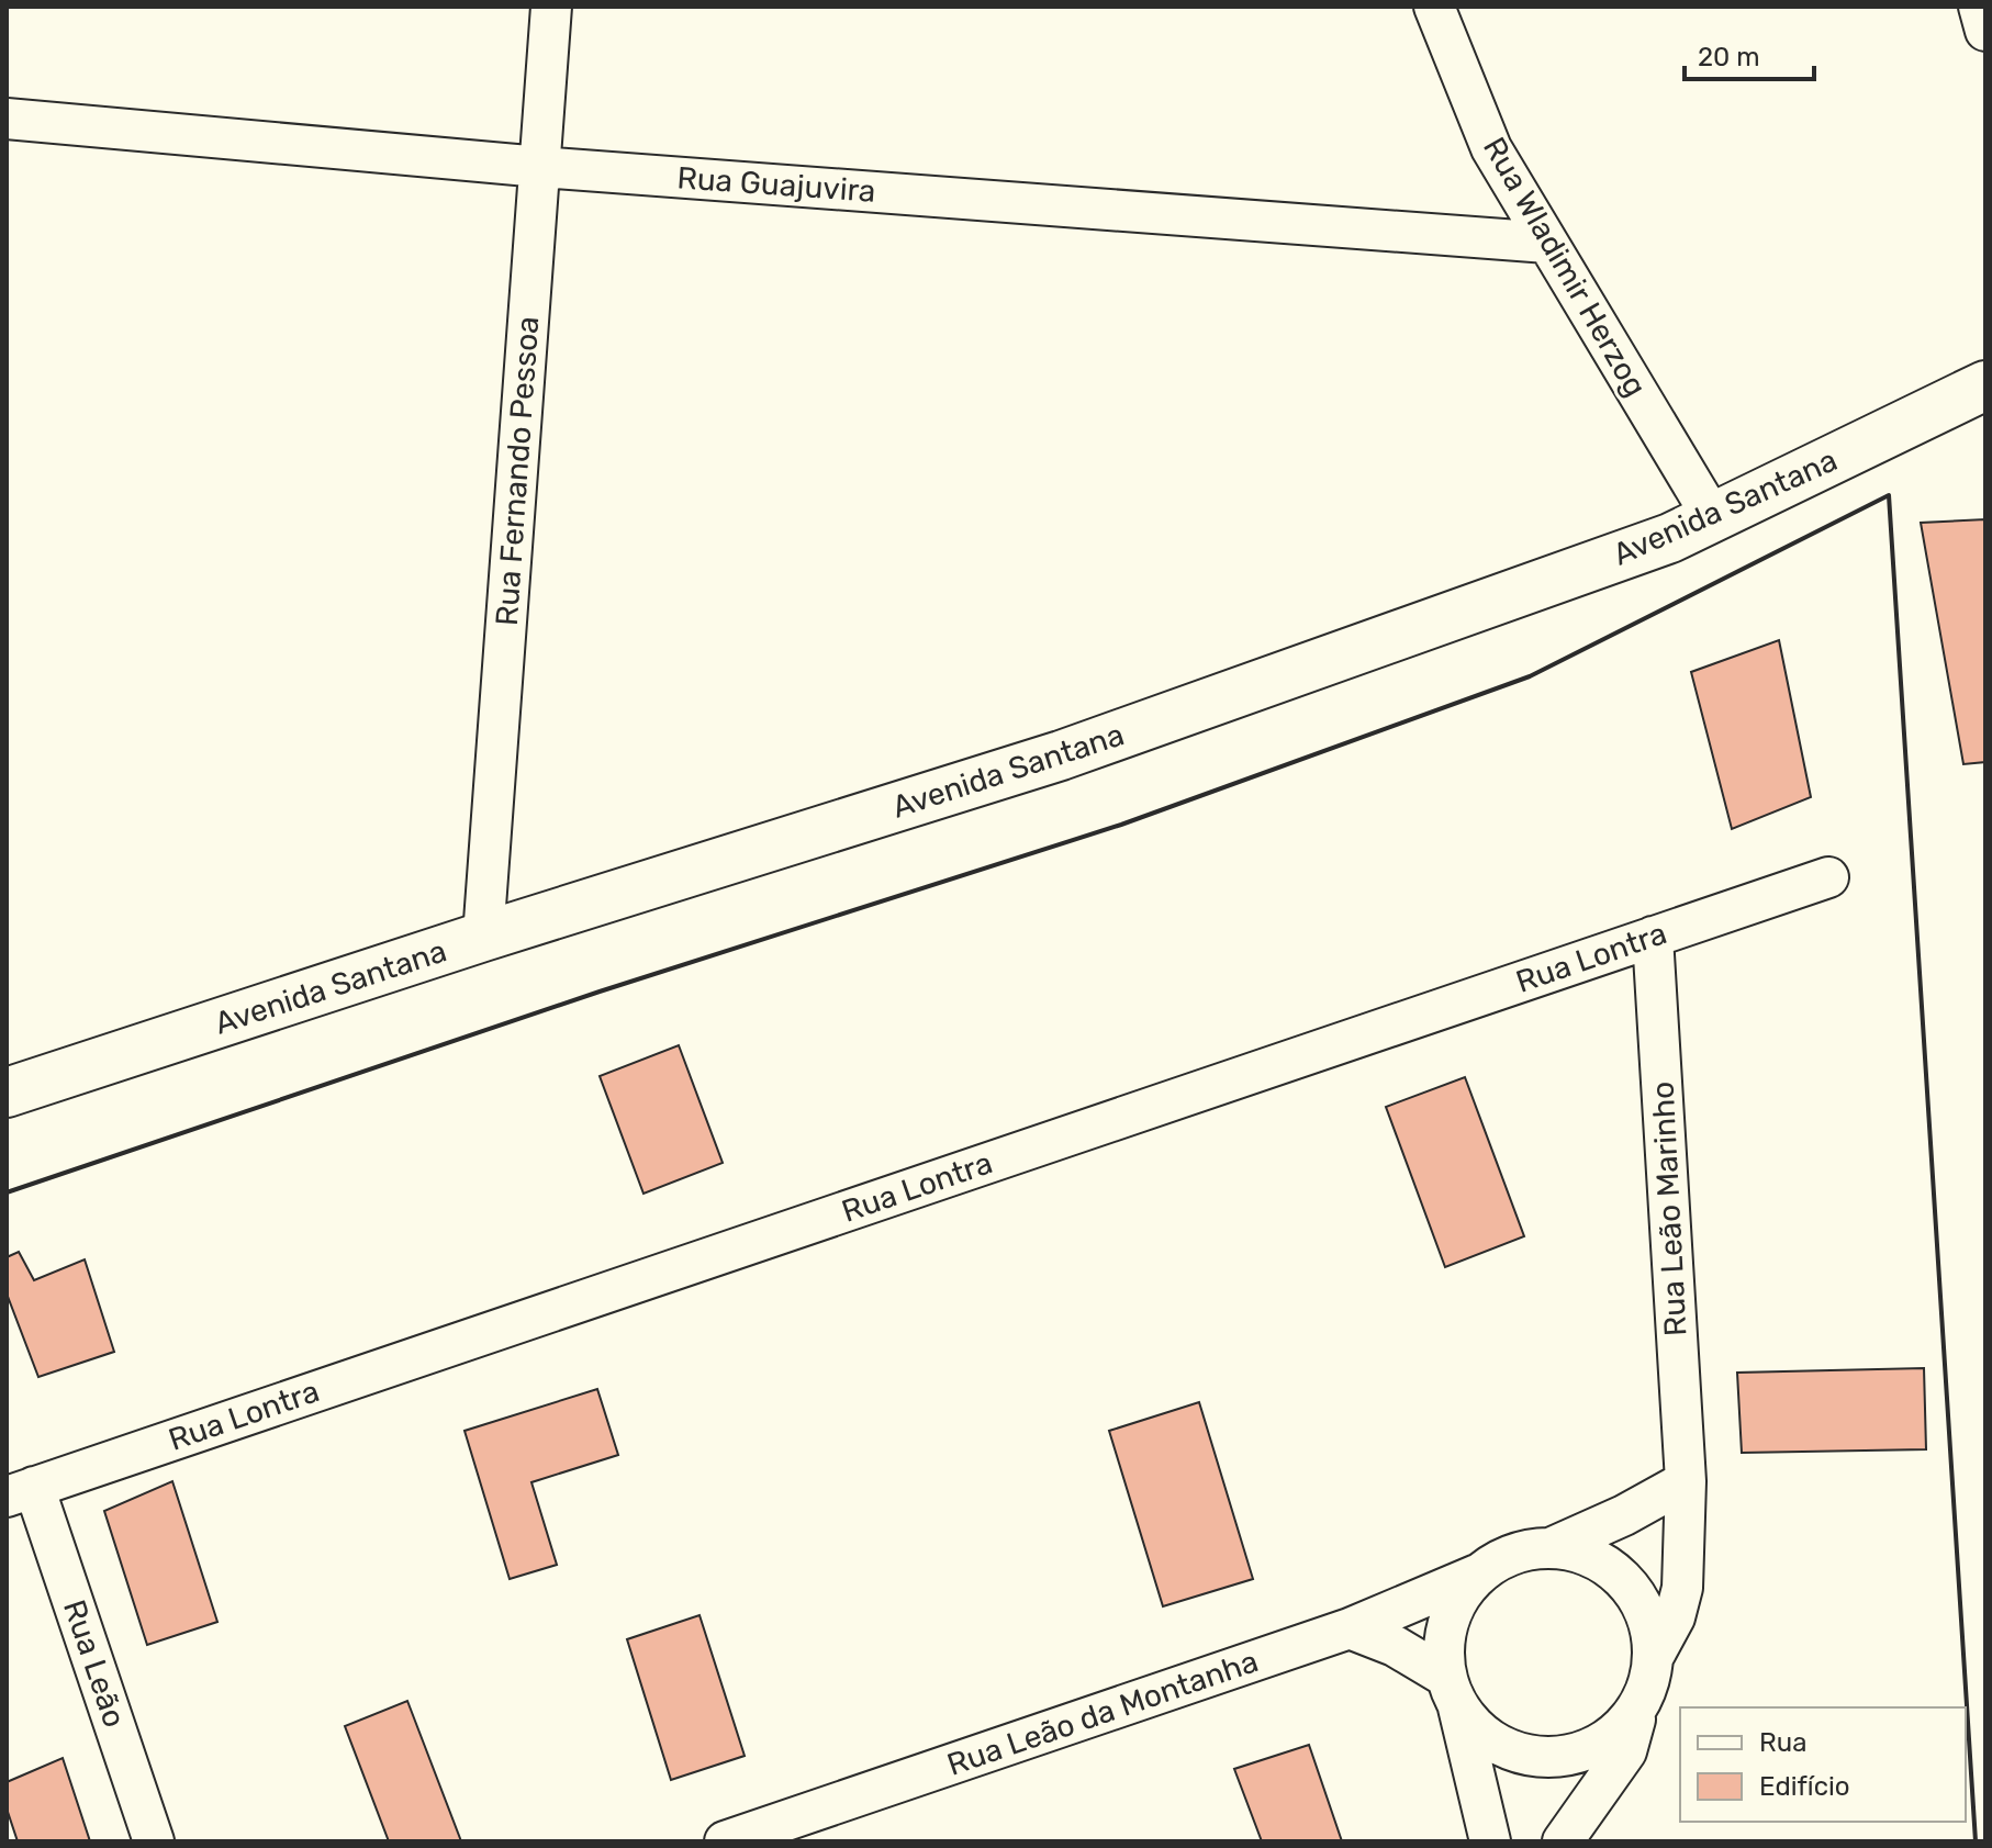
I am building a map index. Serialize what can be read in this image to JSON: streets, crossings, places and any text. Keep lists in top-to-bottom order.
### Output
{
  "streets": {
    "street": [
      "Rua Guajuvira",
      "Rua Wladimir Herzog",
      "Rua Fernando Pessoa",
      "Avenida Santana",
      "Rua Lontra",
      "Rua Leão Marinho",
      "Rua Leão",
      "Rua Leão da Montanha"
    ]
  },
  "crossings": [
    ["Rua Guajuvira", "Rua Wladimir Herzog"],
    ["Rua Guajuvira", "Rua Fernando Pessoa"],
    ["Rua Wladimir Herzog", "Avenida Santana"],
    ["Rua Fernando Pessoa", "Avenida Santana"],
    ["Rua Lontra", "Rua Leão Marinho"],
    ["Rua Lontra", "Rua Leão"]
  ],
  "legend": ["Rua", "Edifício"],
  "scale_bar": "20 m"
}
